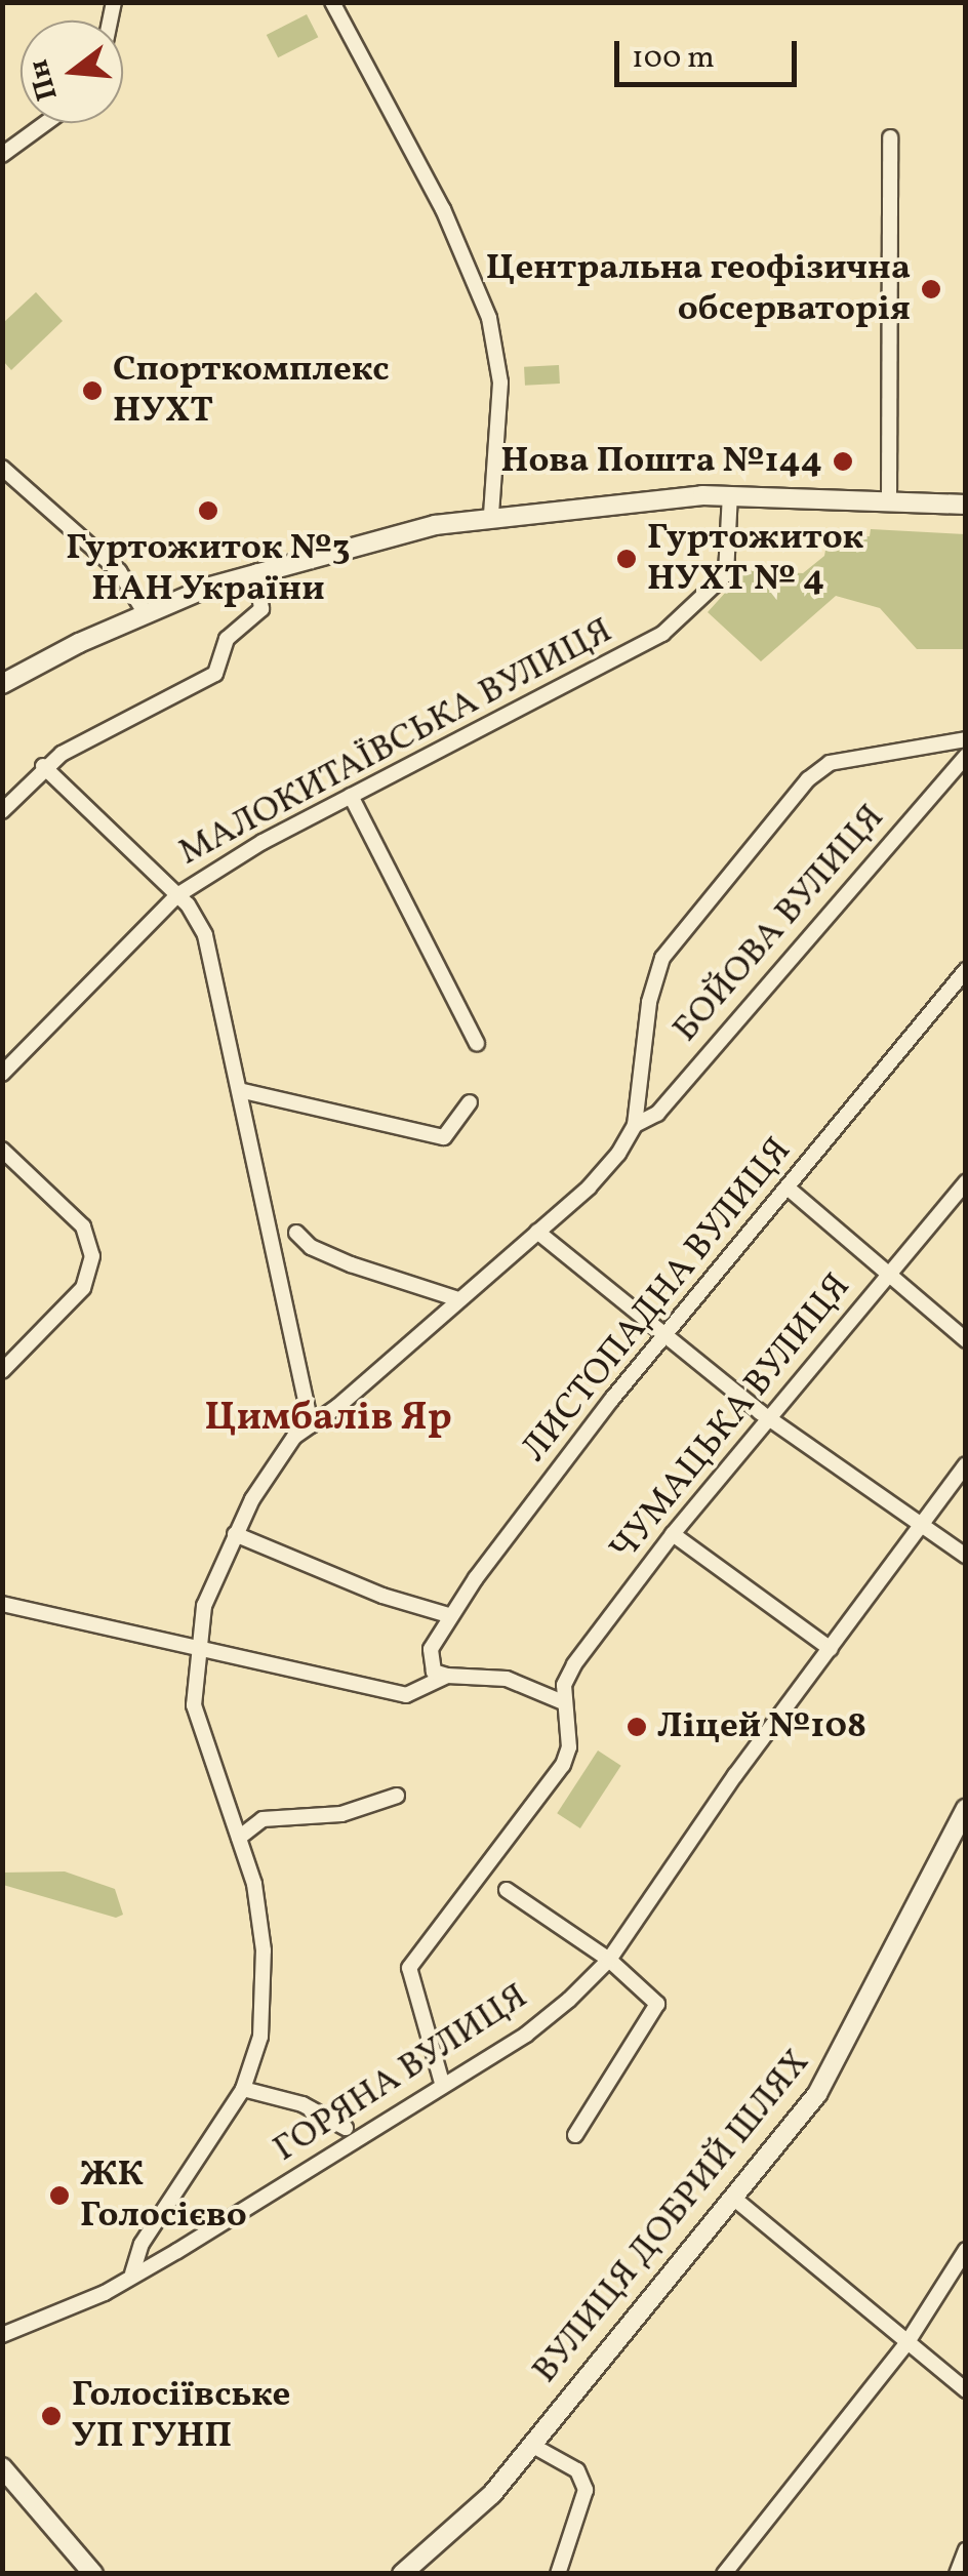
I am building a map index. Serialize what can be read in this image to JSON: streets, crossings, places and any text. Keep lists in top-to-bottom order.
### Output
{
  "streets": {
    "main road": ["ВУЛИЦЯ ДОБРИЙ ШЛЯХ"],
    "street": [
      "МАЛОКИТАЇВСЬКА ВУЛИЦЯ",
      "БОЙОВА ВУЛИЦЯ",
      "ЛИСТОПАДНА ВУЛИЦЯ",
      "ЧУМАЦЬКА ВУЛИЦЯ",
      "ГОРЯНА ВУЛИЦЯ"
    ]
  },
  "districts": ["Цимбалів Яр"],
  "places": [
    "Центральна геофізична обсерваторія",
    "Спорткомплекс НУХТ",
    "Нова Пошта №144",
    "Гуртожиток №3 НАН України",
    "Гуртожиток НУХТ № 4",
    "Ліцей №108",
    "ЖК Голосієво",
    "Голосіївське УП ГУНП"
  ],
  "scale_bar": "100 m",
  "north": "left"
}
